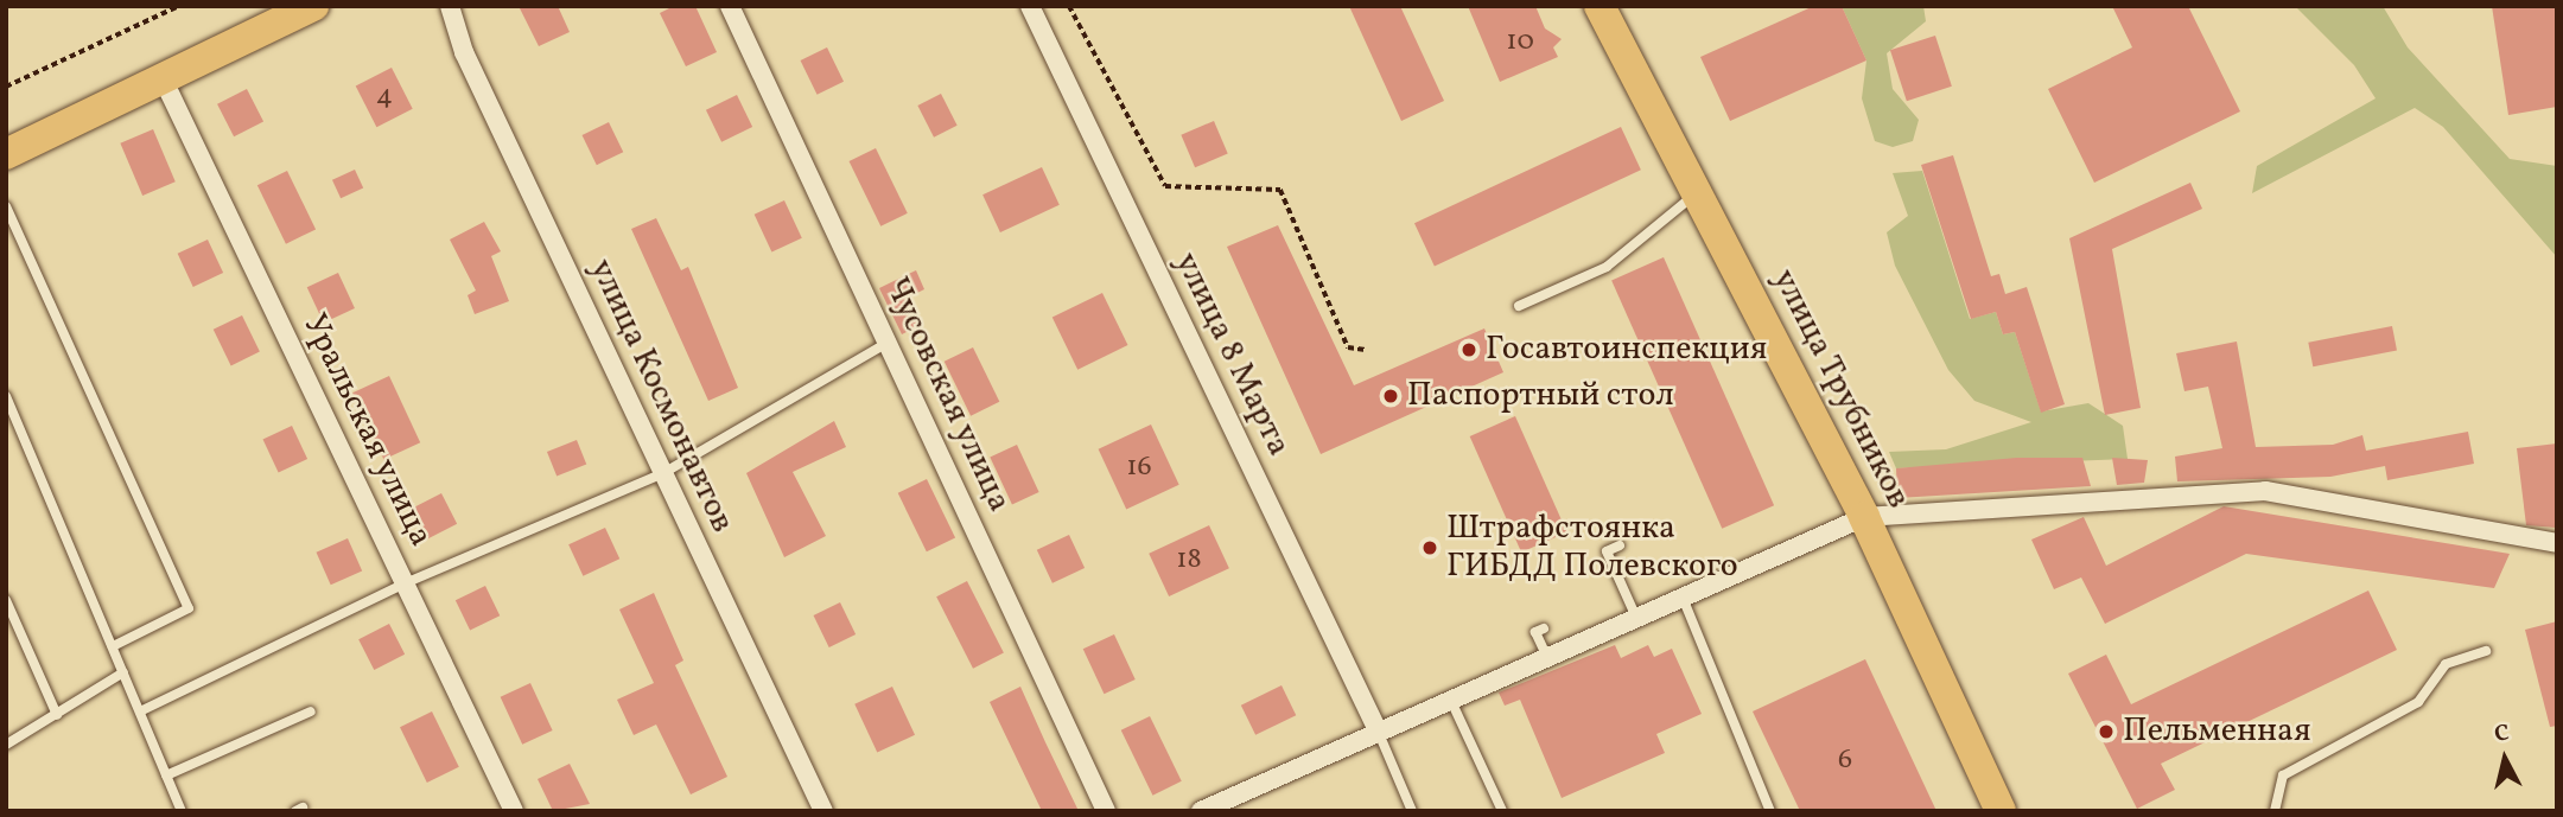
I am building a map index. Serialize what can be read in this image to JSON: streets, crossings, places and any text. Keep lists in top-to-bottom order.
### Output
{
  "streets": {
    "main road": ["улица Трубников"],
    "street": [
      "улица 8 Марта",
      "Чусовская улица",
      "улица Космонавтов",
      "Уральская улица"
    ]
  },
  "places": [
    "Госавтоинспекция",
    "Паспортный стол",
    "Штрафстоянка ГИБДД Полевского",
    "Пельменная"
  ],
  "house_numbers": [
    "10",
    "4",
    "16",
    "18",
    "6"
  ],
  "north": "top"
}
